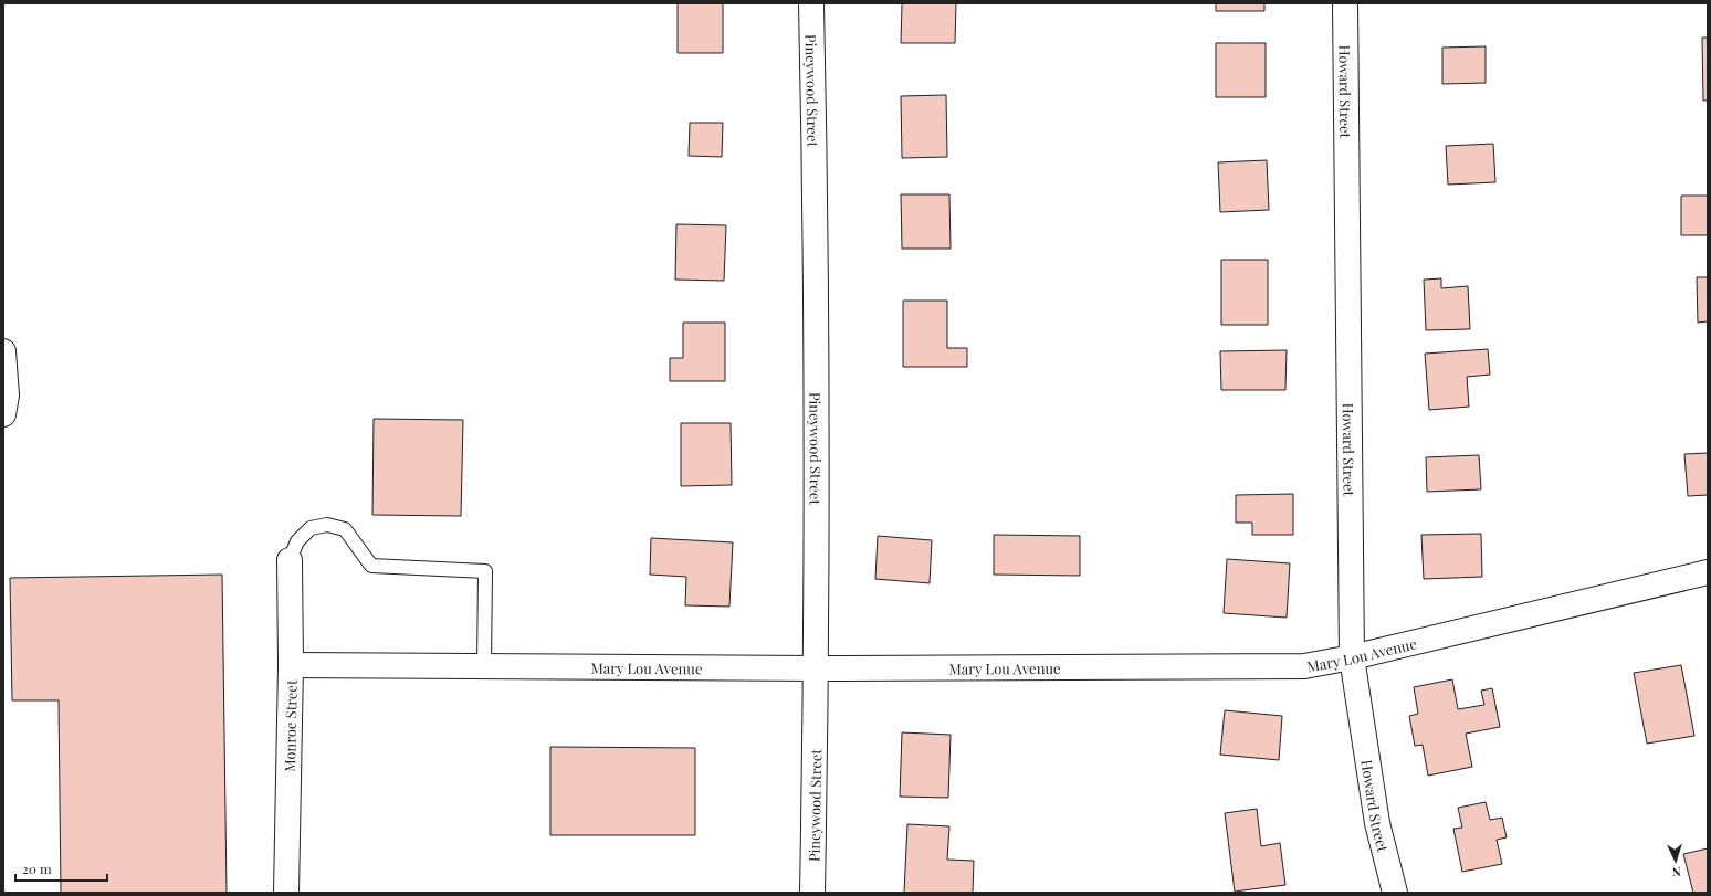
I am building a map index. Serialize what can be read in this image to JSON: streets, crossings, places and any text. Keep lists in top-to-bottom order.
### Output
{
  "streets": {
    "street": [
      "Pineywood Street",
      "Howard Street",
      "Mary Lou Avenue",
      "Monroe Street"
    ]
  },
  "crossings": [
    ["Pineywood Street", "Mary Lou Avenue"],
    ["Howard Street", "Mary Lou Avenue"],
    ["Mary Lou Avenue", "Monroe Street"]
  ],
  "scale_bar": "20 m",
  "north": "bottom"
}
